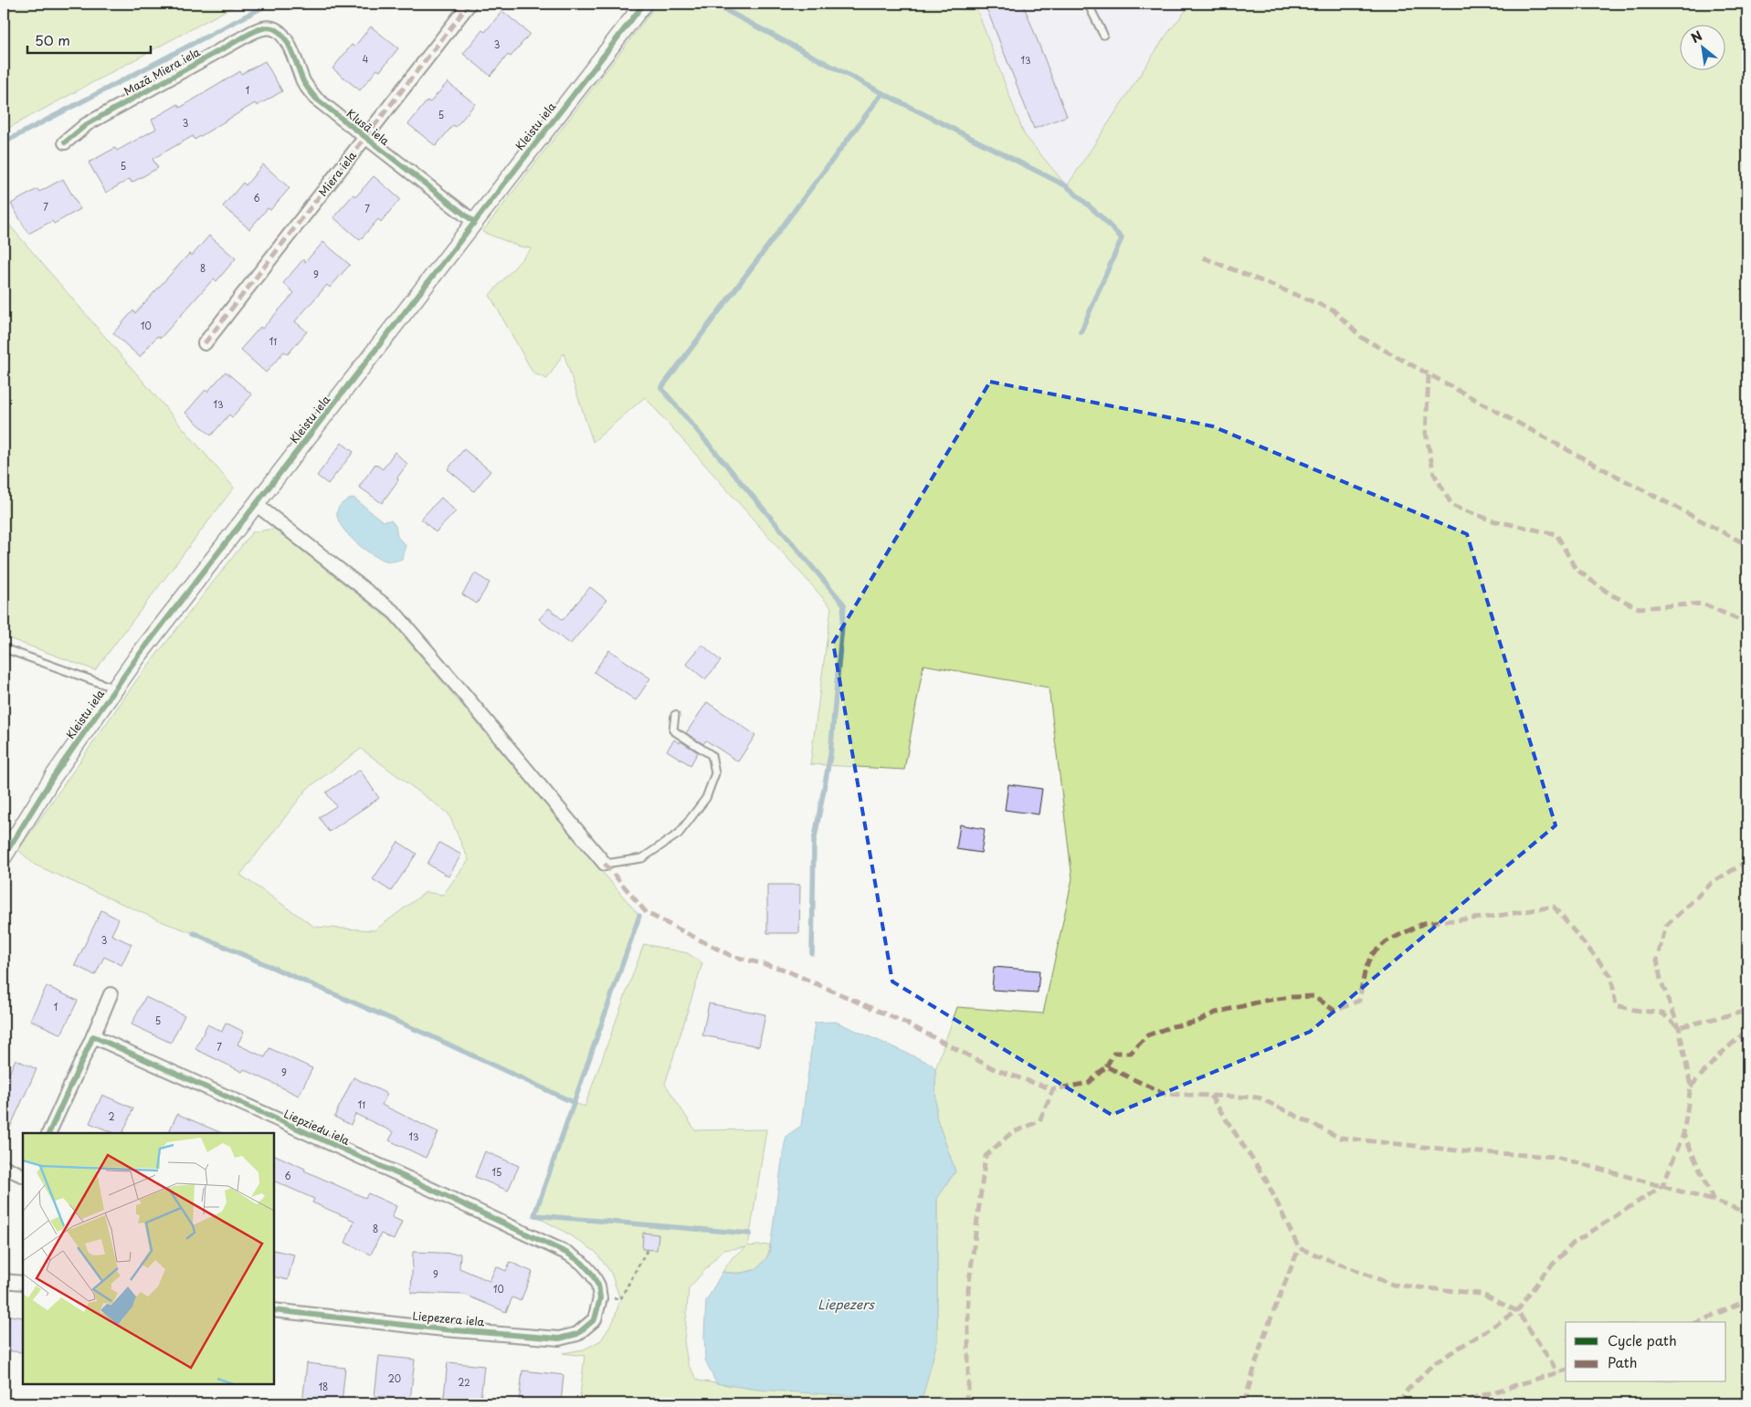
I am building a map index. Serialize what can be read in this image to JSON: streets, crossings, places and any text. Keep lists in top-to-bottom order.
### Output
{
  "streets": {
    "street": [
      "Mazā Miera iela",
      "Kleistu iela",
      "Klusā iela",
      "Miera iela",
      "Liepziedu iela",
      "Liepezera iela"
    ]
  },
  "crossings": [
    ["Mazā Miera iela", "Klusā iela"],
    ["Kleistu iela", "Klusā iela"],
    ["Klusā iela", "Miera iela"],
    ["Liepziedu iela", "Liepezera iela"]
  ],
  "water": ["Liepezers"],
  "house_numbers": [
    "3",
    "4",
    "13",
    "1",
    "5",
    "3",
    "5",
    "6",
    "7",
    "7",
    "8",
    "9",
    "10",
    "11",
    "13",
    "3",
    "1",
    "5",
    "7",
    "9",
    "11",
    "2",
    "13",
    "15",
    "6",
    "8",
    "9",
    "10",
    "20",
    "22",
    "18"
  ],
  "legend": ["Cycle path", "Path"],
  "scale_bar": "50 m",
  "north": "top left"
}
